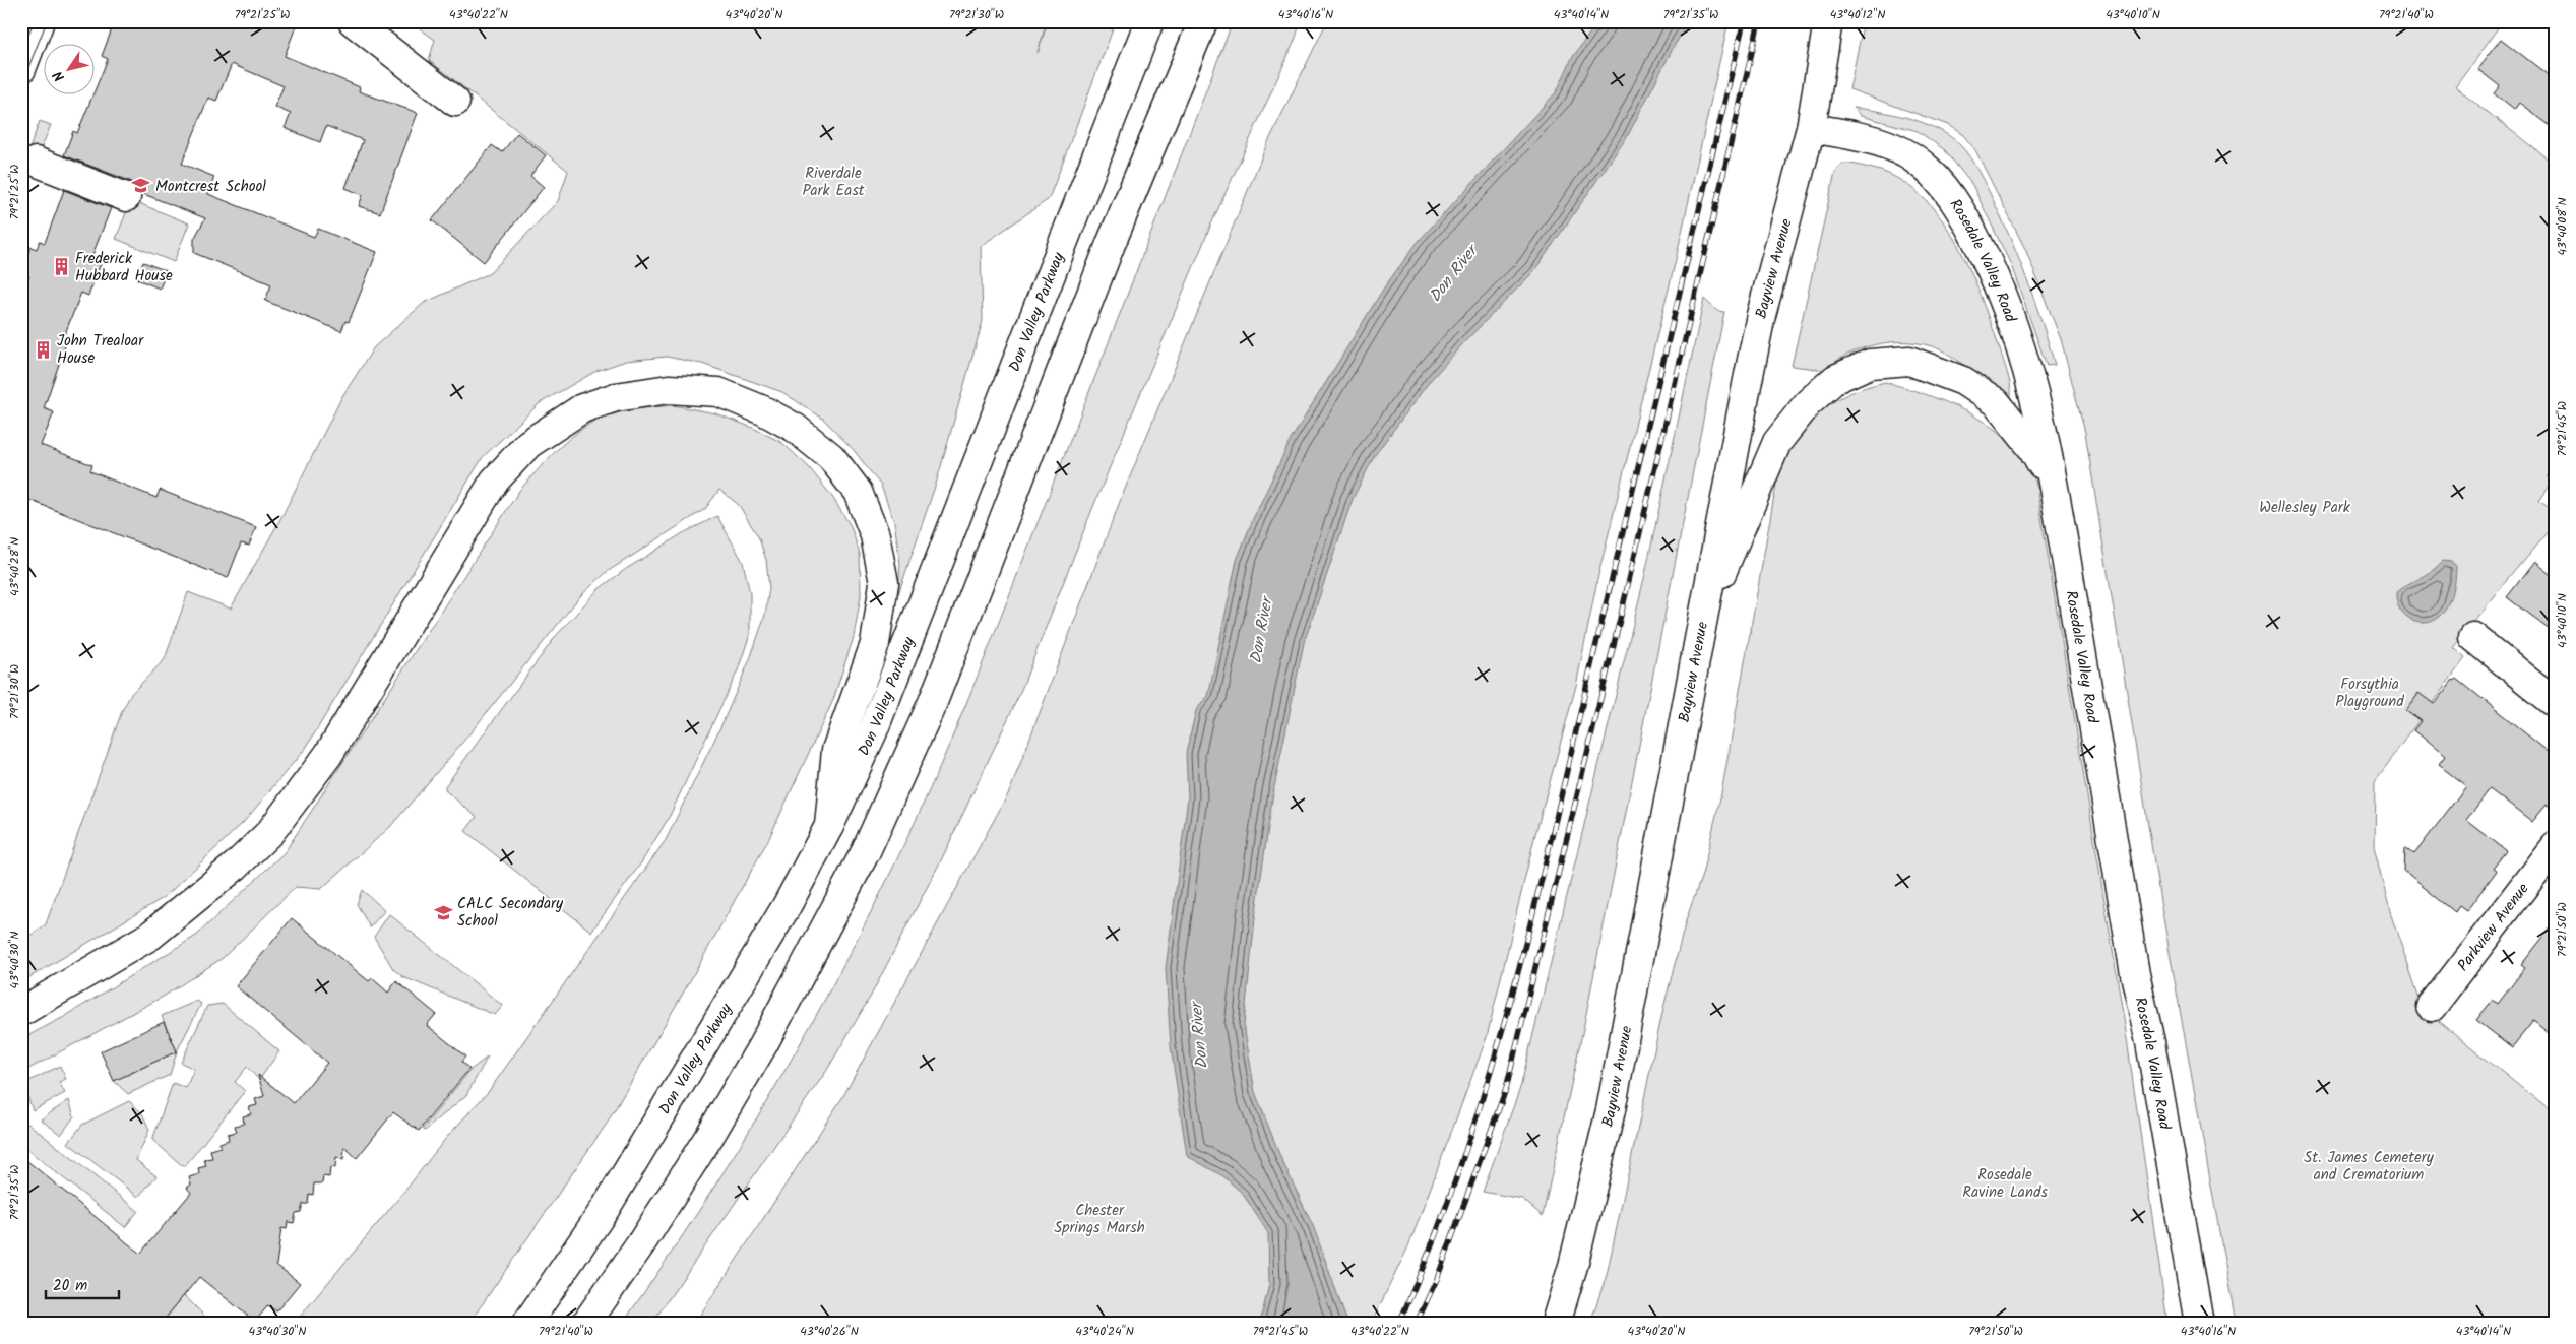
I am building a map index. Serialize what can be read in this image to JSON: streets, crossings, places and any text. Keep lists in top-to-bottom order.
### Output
{
  "streets": {
    "main road": [
      "Rosedale Valley Road",
      "Bayview Avenue",
      "Don Valley Parkway",
      "Parkview Avenue"
    ]
  },
  "crossings": [
    ["Rosedale Valley Road", "Bayview Avenue"]
  ],
  "water": ["Don River"],
  "parks": [
    "Riverdale Park East",
    "Wellesley Park",
    "Forsythia Playground",
    "St. James Cemetery and Crematorium",
    "Rosedale Ravine Lands",
    "Chester Springs Marsh"
  ],
  "places": {
    "school or university": ["Montcrest School", "CALC Secondary School"],
    "building": ["Frederick Hubbard House", "John Trealoar House"]
  },
  "scale_bar": "20 m",
  "north": "bottom left",
  "coordinates": [
    "79°21'25\"W",
    "43°40'22\"N",
    "43°40'20\"N",
    "79°21'30\"W",
    "43°40'16\"N",
    "43°40'14\"N",
    "79°21'35\"W",
    "43°40'12\"N",
    "43°40'10\"N",
    "79°21'40\"W",
    "43°40'08\"N",
    "79°21'45\"W",
    "43°40'28\"N",
    "79°21'50\"W",
    "43°40'30\"N",
    "43°40'26\"N",
    "43°40'24\"N"
  ]
}
